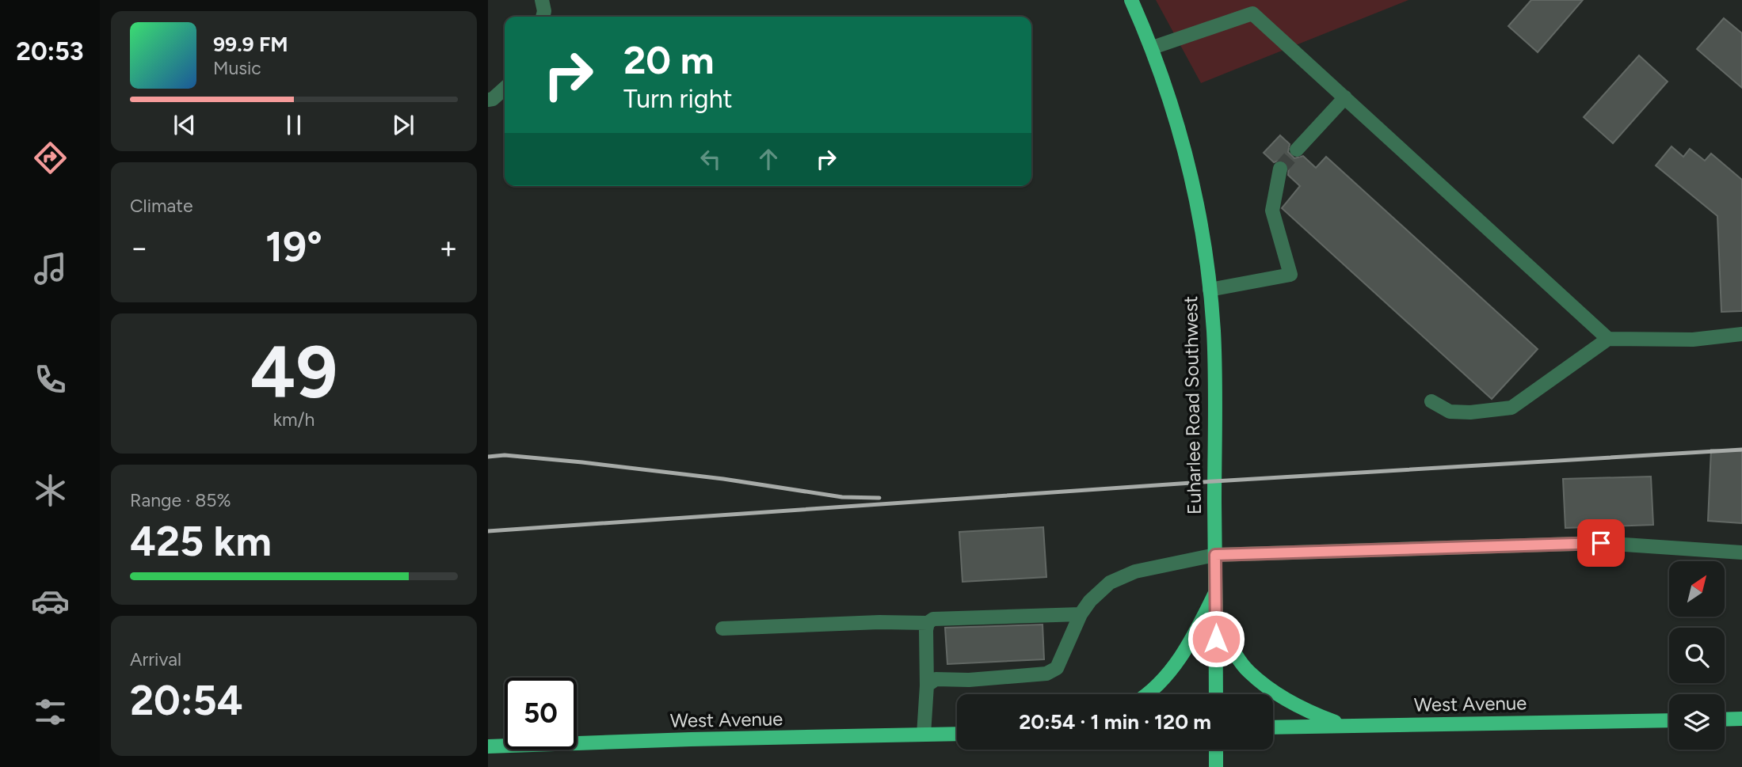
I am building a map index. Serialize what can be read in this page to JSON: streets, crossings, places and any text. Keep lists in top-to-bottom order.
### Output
{
  "streets": {
    "main road": ["Euharlee Road Southwest", "West Avenue"]
  },
  "north": "top right",
  "page": {
    "tabs": "20:53",
    "turn": ["20 m", "Turn right"],
    "song": ["99.9 FM", "Music"],
    "tile": [
      "Climate",
      ["49", "km/h"],
      ["Range · 85%", "425 km"],
      ["Arrival", "20:54"]
    ],
    "heat": ["−", "19°", "+"],
    "limit": "50",
    "trip": "20:54 · 1 min · 120 m"
  }
}
